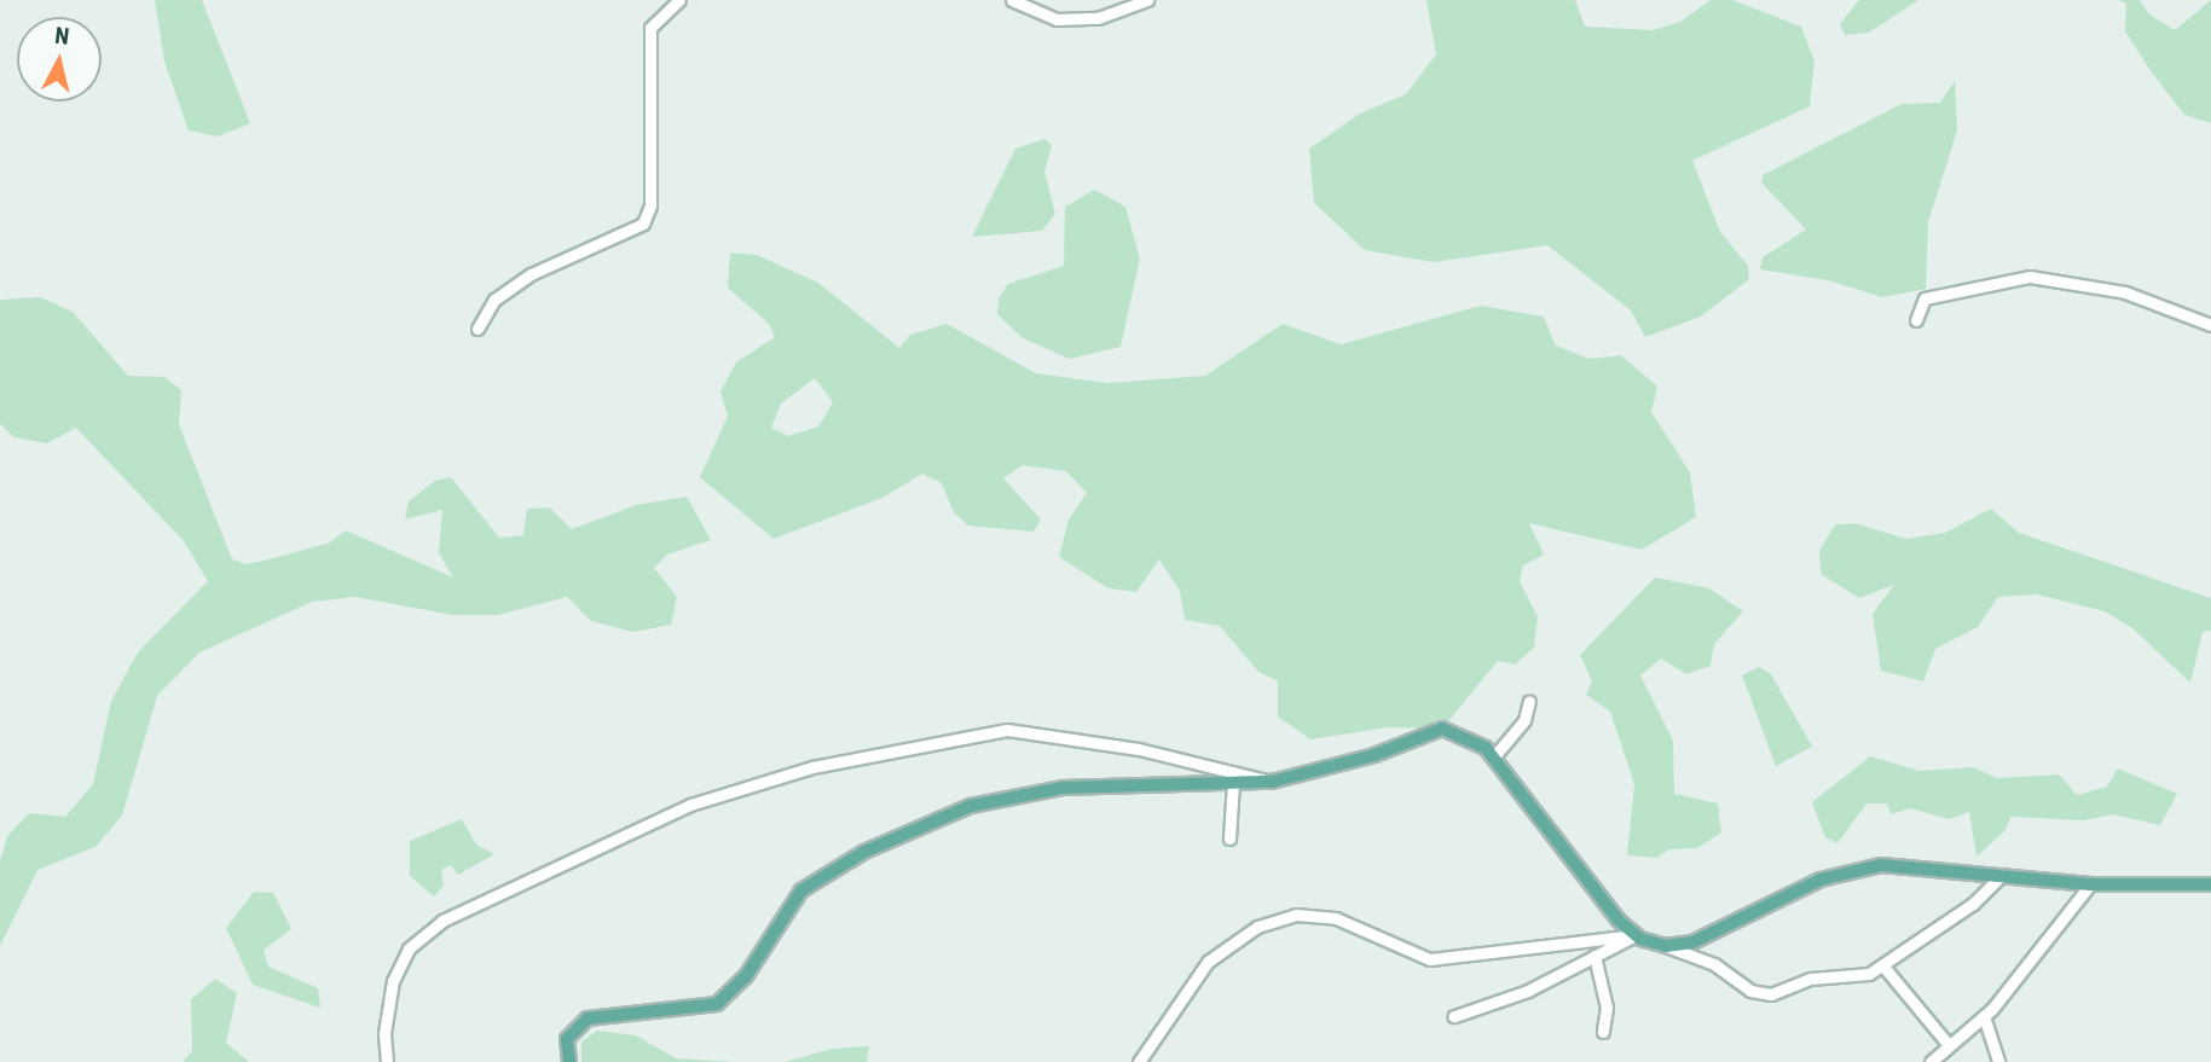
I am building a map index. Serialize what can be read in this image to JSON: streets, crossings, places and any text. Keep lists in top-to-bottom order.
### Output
{
  "north": "top"
}
